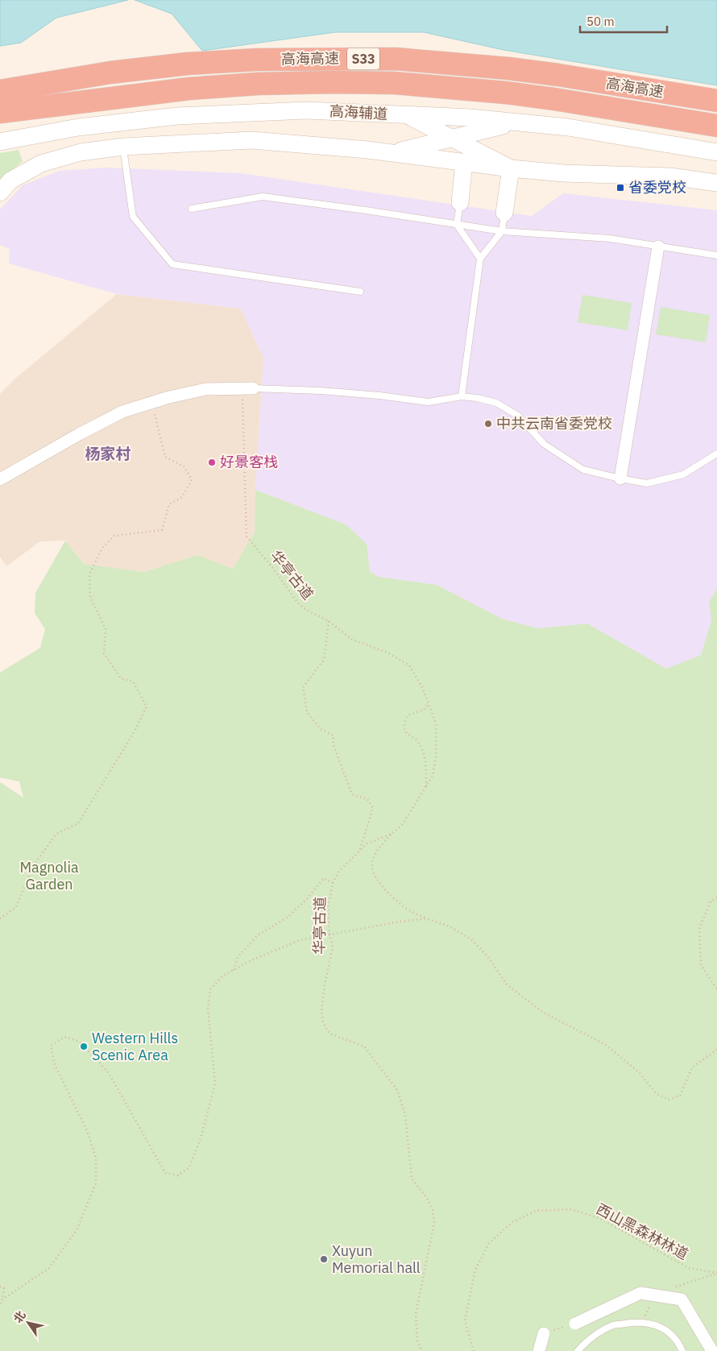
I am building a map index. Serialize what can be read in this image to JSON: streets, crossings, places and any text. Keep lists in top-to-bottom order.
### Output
{
  "streets": {
    "highway": ["高海高速", "S33"],
    "main road": ["高海辅道"],
    "path": ["华亭古道", "西山黑森林林道"]
  },
  "districts": ["杨家村"],
  "parks": ["Magnolia Garden"],
  "places": {
    "transit": ["省委党校"],
    "other": [
      "中共云南省委党校",
      "好景客栈",
      "Western Hills Scenic Area",
      "Xuyun Memorial hall"
    ]
  },
  "scale_bar": "50 m",
  "north": "top left"
}
